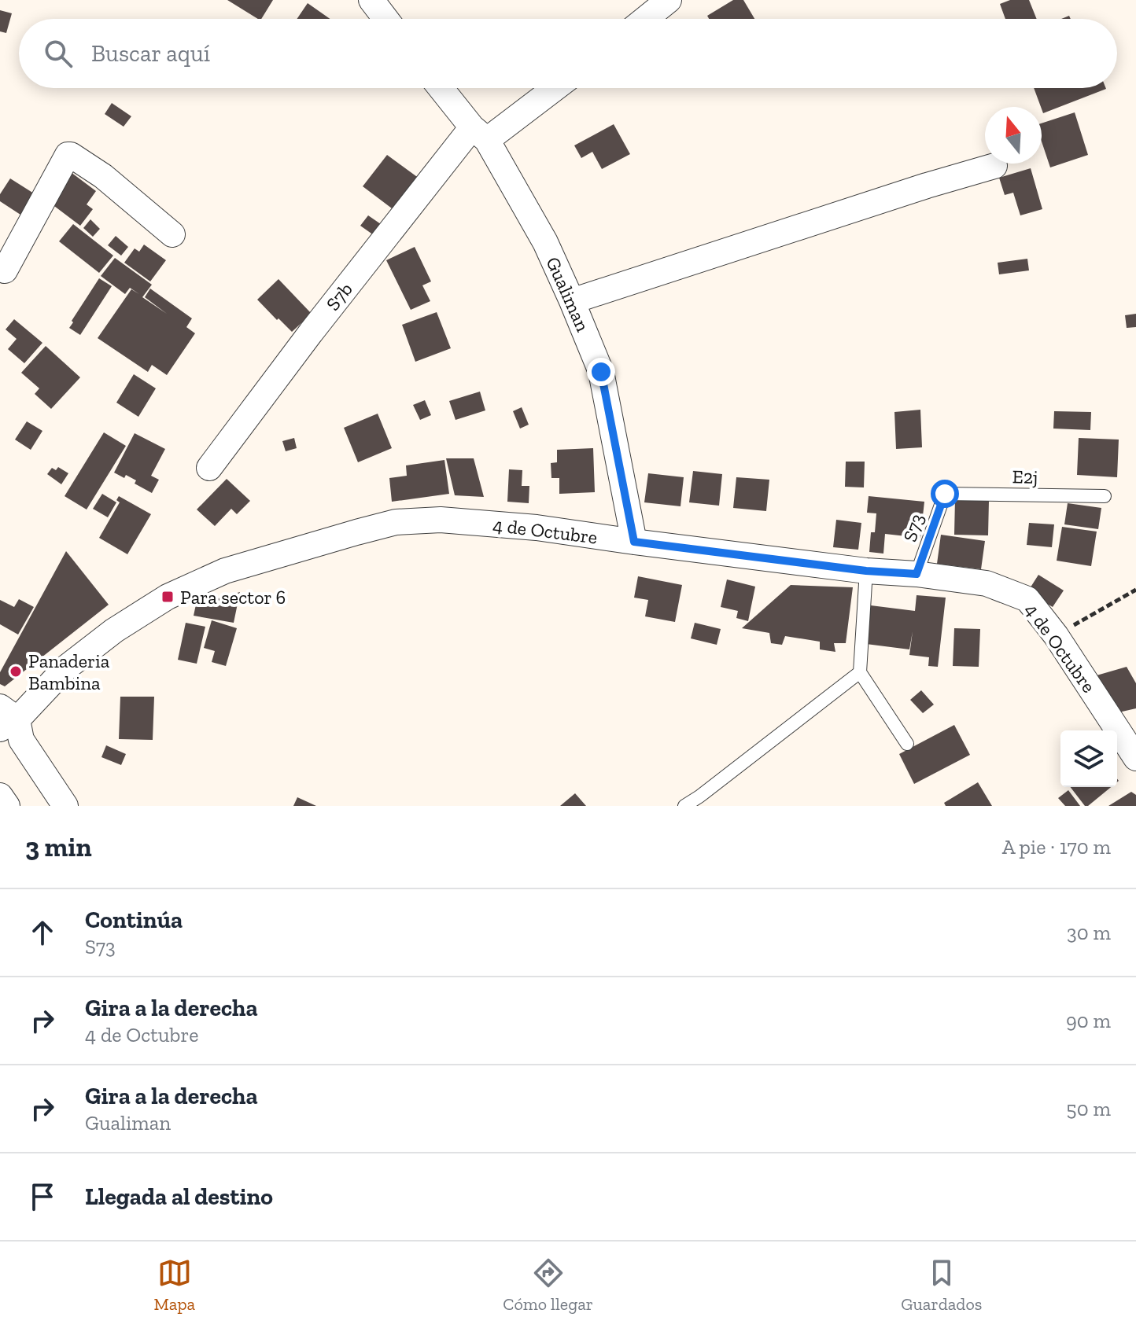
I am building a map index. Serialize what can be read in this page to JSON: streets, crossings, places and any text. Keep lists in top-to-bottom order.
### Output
{
  "streets": {
    "street": ["Gualiman", "S7b", "4 de Octubre"],
    "lane": ["E2j", "S73"]
  },
  "crossings": [
    ["Gualiman", "S7b"],
    ["Gualiman", "4 de Octubre"],
    ["E2j", "S73"],
    ["S73", "4 de Octubre"]
  ],
  "places": {
    "transit": ["Para sector 6"],
    "other": ["Panaderia Bambina"]
  },
  "north": "top",
  "page": {
    "search": "Buscar aquí",
    "heading": ["3 min", "A pie · 170 m"],
    "list": [
      ["Continúa", "S73", "30 m"],
      ["Gira a la derecha", "4 de Octubre", "90 m"],
      ["Gira a la derecha", "Gualiman", "50 m"],
      "Llegada al destino"
    ],
    "nav": ["Mapa", "Cómo llegar", "Guardados"]
  }
}
